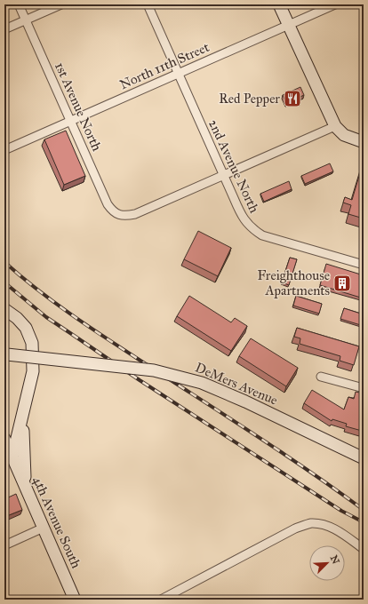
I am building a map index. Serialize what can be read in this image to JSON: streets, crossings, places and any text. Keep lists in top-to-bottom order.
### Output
{
  "streets": {
    "main road": ["DeMers Avenue", "4th Avenue South"],
    "street": ["North 11th Street", "1st Avenue North", "2nd Avenue North"]
  },
  "crossings": [
    ["North 11th Street", "1st Avenue North"],
    ["North 11th Street", "2nd Avenue North"],
    ["1st Avenue North", "2nd Avenue North"]
  ],
  "places": {
    "restaurant": ["Red Pepper"],
    "building": ["Freighthouse Apartments"]
  },
  "north": "top right"
}
